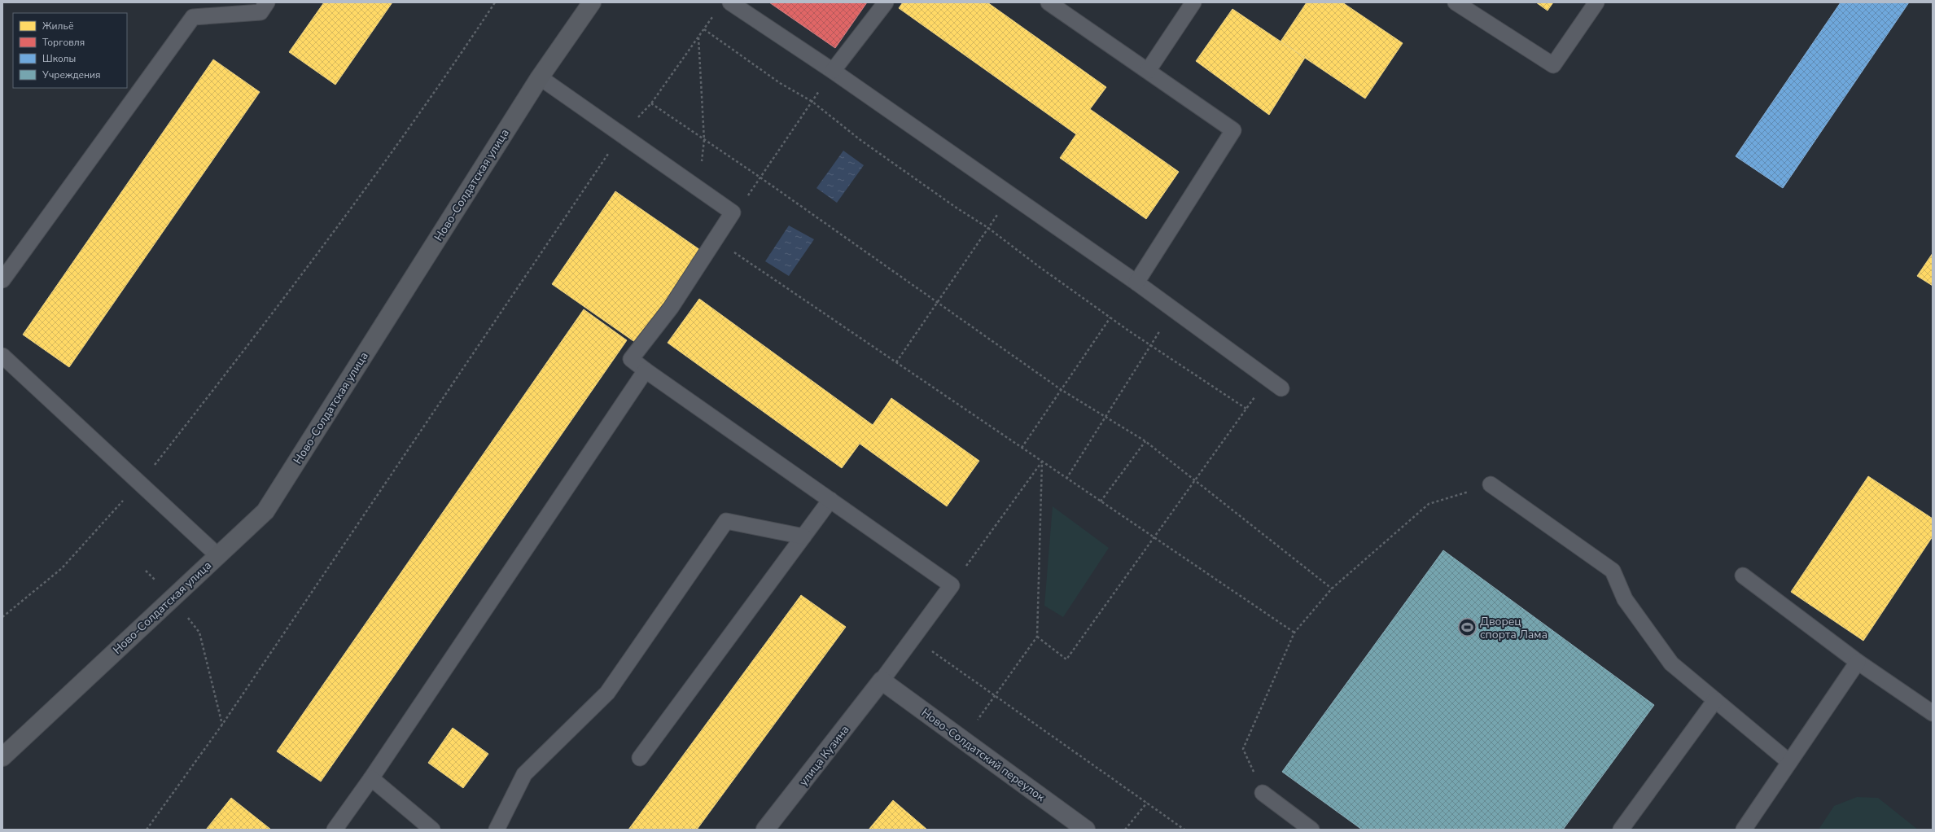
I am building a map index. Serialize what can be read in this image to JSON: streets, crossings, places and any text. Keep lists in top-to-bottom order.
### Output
{
  "streets": {
    "main road": ["Ново-Солдатская улица"],
    "street": ["Ново-Солдатский переулок", "улица Кузина"]
  },
  "crossings": [
    ["Ново-Солдатский переулок", "улица Кузина"]
  ],
  "places": {
    "sports": ["Дворец спорта Лама"]
  },
  "legend": [
    "Жильё",
    "Торговля",
    "Школы",
    "Учреждения"
  ]
}
